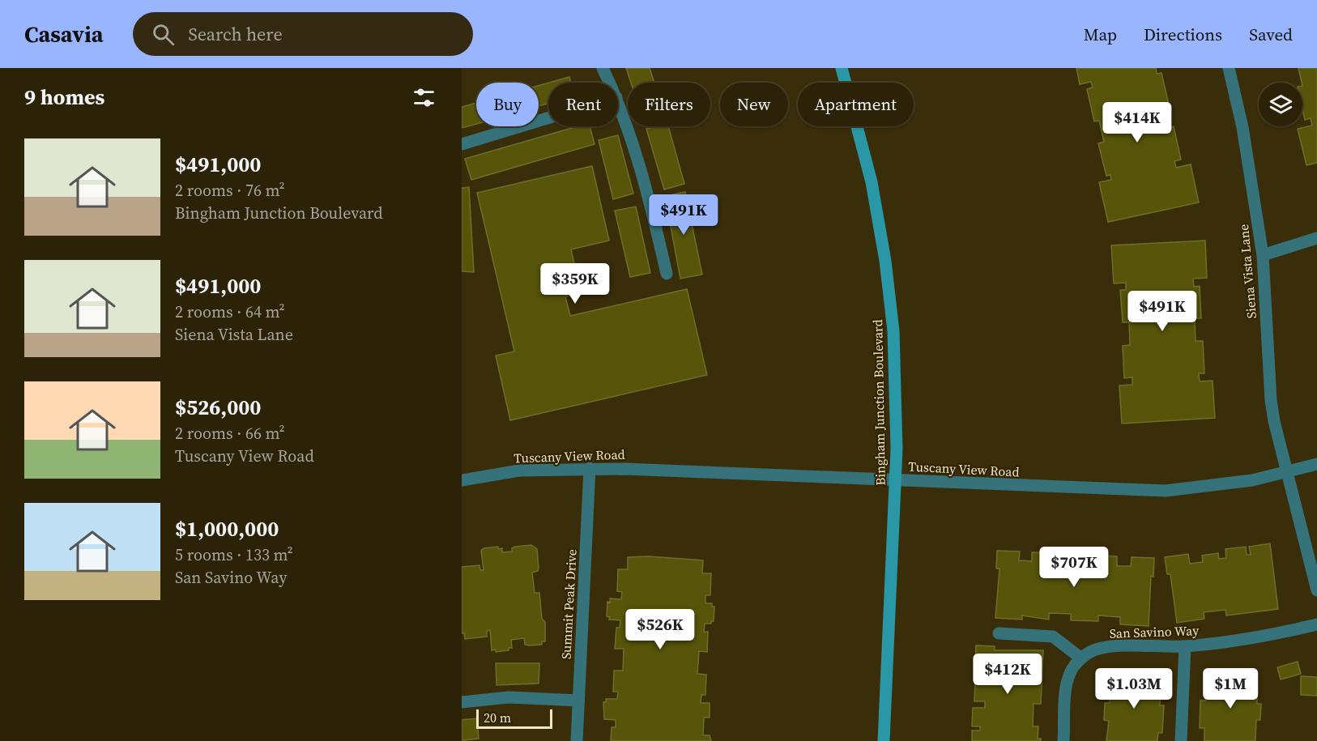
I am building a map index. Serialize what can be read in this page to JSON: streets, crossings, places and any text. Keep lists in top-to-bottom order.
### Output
{
  "streets": {
    "main road": ["Bingham Junction Boulevard"],
    "street": [
      "Siena Vista Lane",
      "Tuscany View Road",
      "Summit Peak Drive",
      "San Savino Way"
    ]
  },
  "crossings": [
    ["Siena Vista Lane", "Tuscany View Road"],
    ["Bingham Junction Boulevard", "Tuscany View Road"],
    ["Tuscany View Road", "Summit Peak Drive"]
  ],
  "scale_bar": "20 m",
  "page": {
    "header": "Casavia",
    "search": "Search here",
    "nav": ["Map", "Directions", "Saved"],
    "heading": "9 homes",
    "chip": [
      "Buy",
      "Rent",
      "Filters",
      "New",
      "Apartment"
    ],
    "price": [
      "$414K",
      "$491K",
      "$359K",
      "$491K",
      "$707K",
      "$526K",
      "$412K",
      "$1.03M",
      "$1M"
    ],
    "list": [
      {
        "name": "$491,000",
        "note": "2 rooms · 76 m² · Bingham Junction Boulevard"
      },
      {
        "name": "$491,000",
        "note": "2 rooms · 64 m² · Siena Vista Lane"
      },
      {
        "name": "$526,000",
        "note": "2 rooms · 66 m² · Tuscany View Road"
      },
      {
        "name": "$1,000,000",
        "note": "5 rooms · 133 m² · San Savino Way"
      }
    ],
    "scale": "20 m"
  }
}
